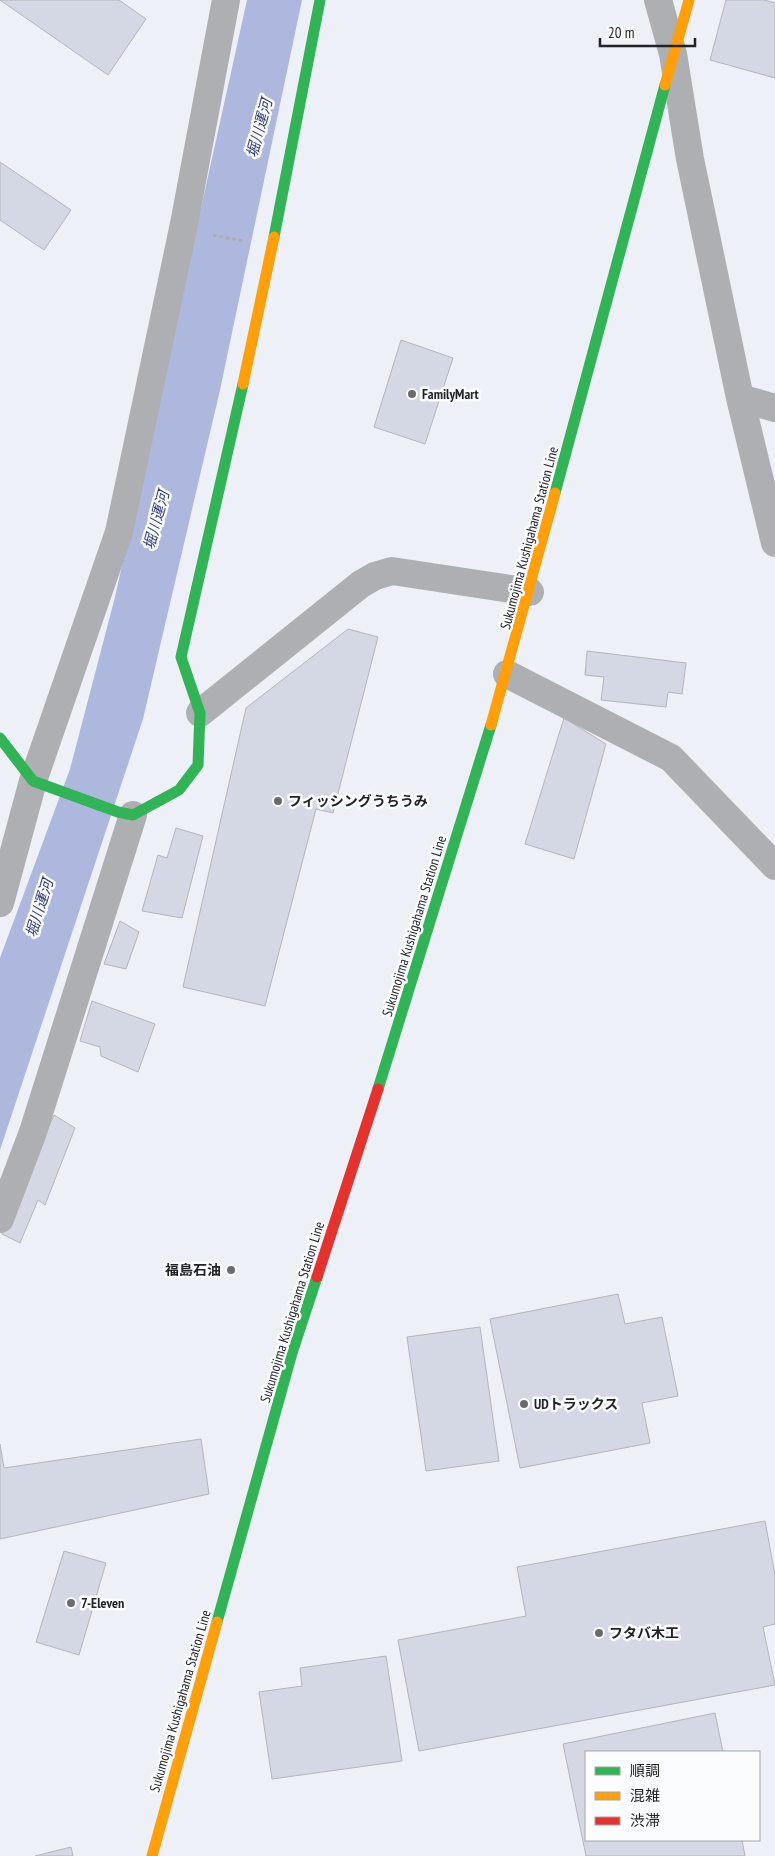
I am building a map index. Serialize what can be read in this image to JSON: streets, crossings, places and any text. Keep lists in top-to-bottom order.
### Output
{
  "streets": {
    "main road": ["Sukumojima Kushigahama Station Line"]
  },
  "water": ["堀川運河"],
  "places": [
    "FamilyMart",
    "フィッシングうちうみ",
    "福島石油",
    "UDトラックス",
    "7-Eleven",
    "フタバ木工"
  ],
  "legend": ["順調", "混雑", "渋滞"],
  "scale_bar": "20 m"
}
